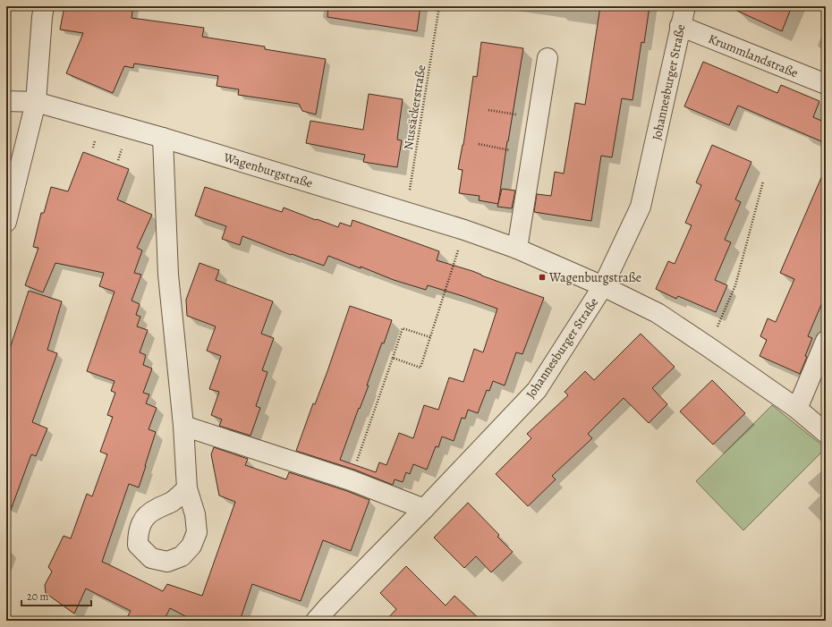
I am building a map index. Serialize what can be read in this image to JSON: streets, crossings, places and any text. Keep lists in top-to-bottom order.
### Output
{
  "streets": {
    "street": ["Krummlandstraße", "Johannesburger Straße", "Wagenburgstraße"],
    "path": ["Nussäckerstraße"]
  },
  "crossings": [
    ["Krummlandstraße", "Johannesburger Straße"],
    ["Johannesburger Straße", "Wagenburgstraße"],
    ["Nussäckerstraße", "Wagenburgstraße"]
  ],
  "places": {
    "transit": ["Wagenburgstraße"]
  },
  "scale_bar": "20 m"
}
